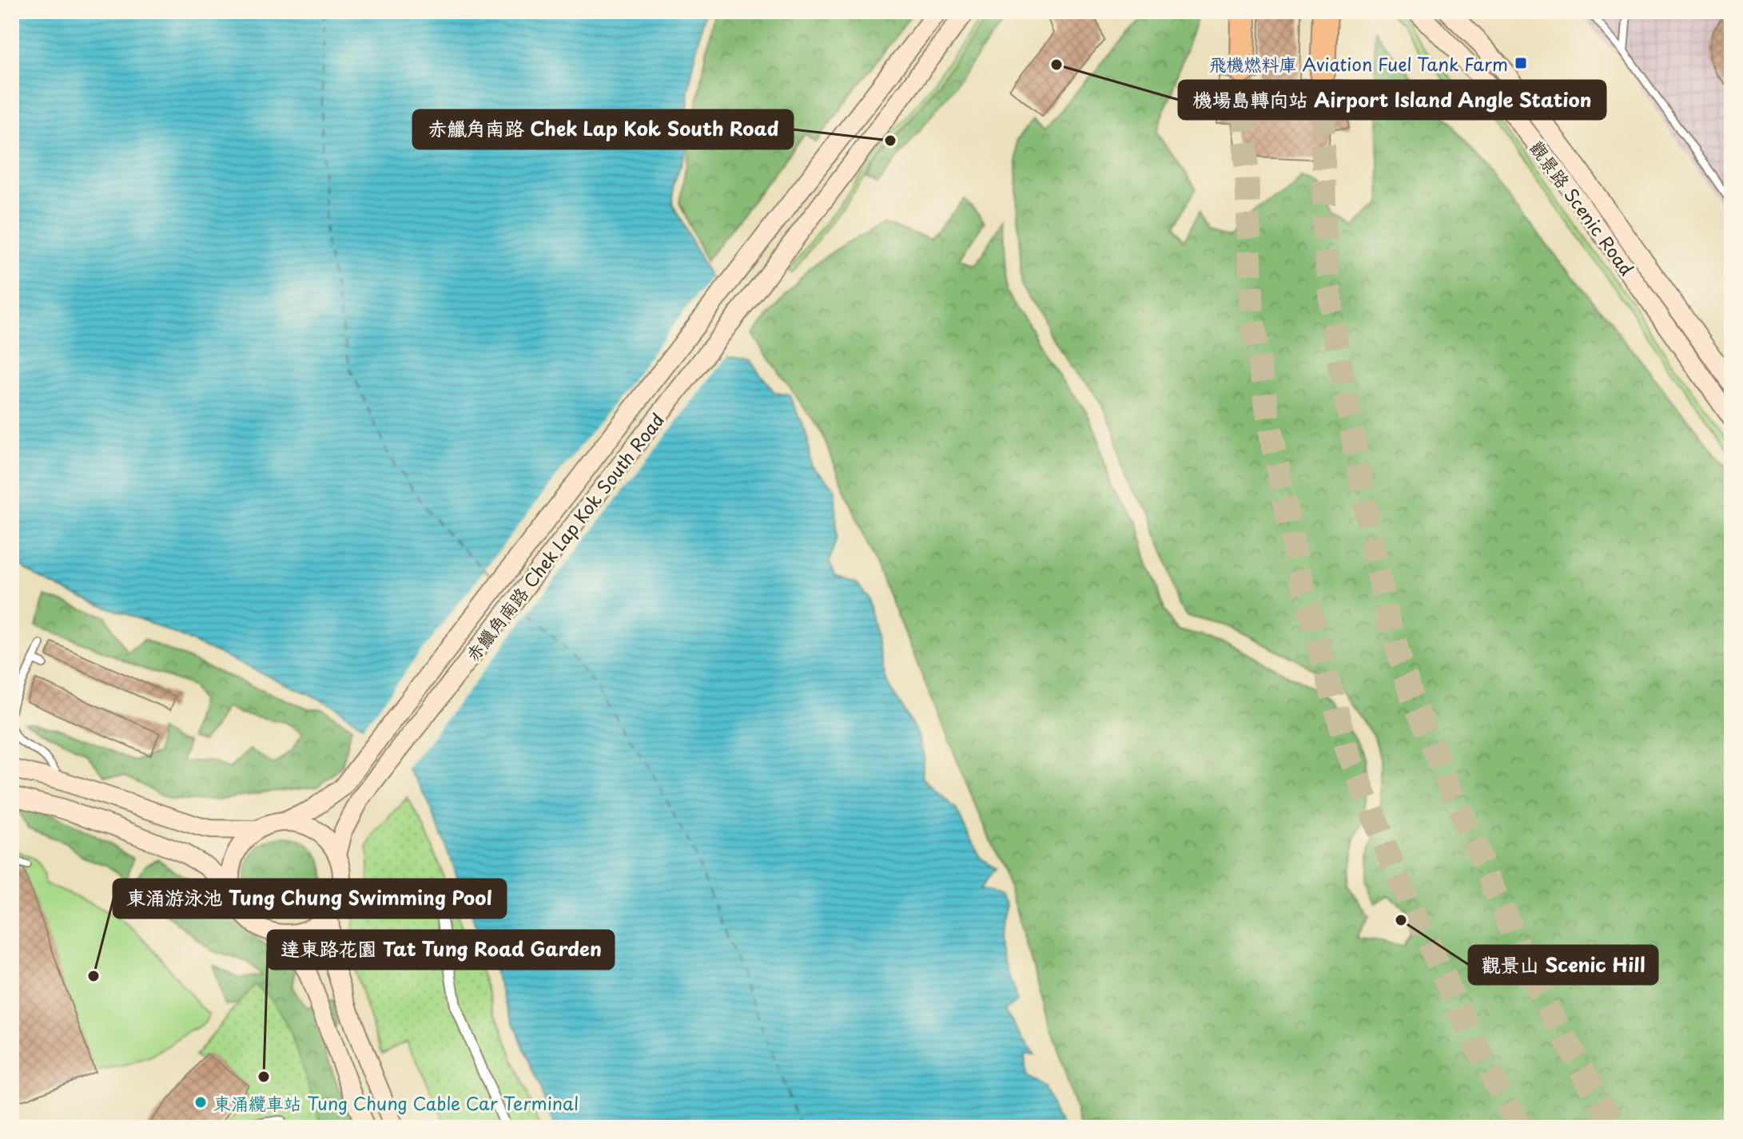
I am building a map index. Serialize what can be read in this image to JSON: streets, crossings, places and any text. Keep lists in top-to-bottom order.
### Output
{
  "streets": {
    "main road": ["觀景路 Scenic Road", "赤鱲角南路 Chek Lap Kok South Road"]
  },
  "places": {
    "transit": ["飛機燃料庫 Aviation Fuel Tank Farm"],
    "other": [
      "機場島轉向站 Airport Island Angle Station",
      "赤鱲角南路 Chek Lap Kok South Road",
      "觀景山 Scenic Hill",
      "東涌游泳池 Tung Chung Swimming Pool",
      "達東路花園 Tat Tung Road Garden",
      "東涌纜車站 Tung Chung Cable Car Terminal"
    ]
  }
}
